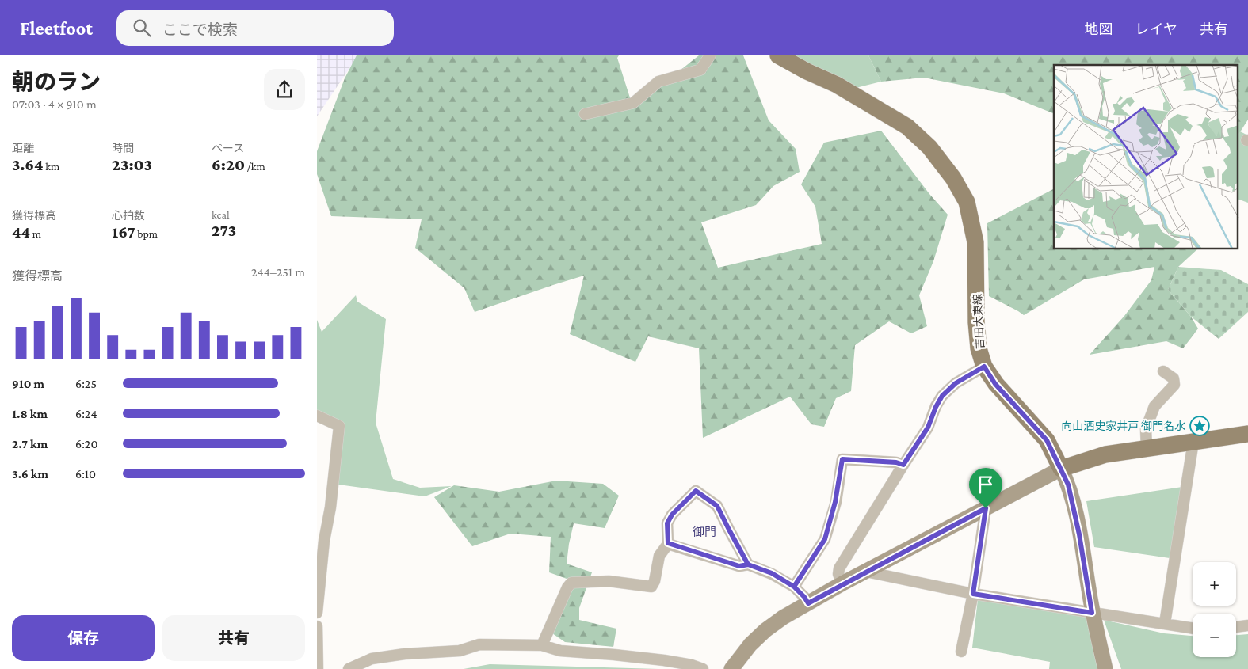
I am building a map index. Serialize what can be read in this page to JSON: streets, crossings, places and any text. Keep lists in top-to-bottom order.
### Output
{
  "streets": {
    "main road": ["吉田大東線"]
  },
  "districts": ["御門"],
  "places": {
    "place": ["向山酒史家井戸 御門名水"]
  },
  "page": {
    "header": "Fleetfoot",
    "search": "ここで検索",
    "nav": ["地図", "レイヤ", "共有"],
    "heading": ["朝のラン", "07:03 · 4 × 910 m"],
    "stats": [
      ["距離", "3.64 km"],
      ["時間", "23:03"],
      ["ペース", "6:20 /km"],
      ["獲得標高", "44 m"],
      ["心拍数", "167 bpm"],
      ["kcal", "273"]
    ],
    "chart": ["獲得標高", "244–251 m"],
    "list": [
      {
        "name": "910 m",
        "note": "6:25"
      },
      {
        "name": "1.8 km",
        "note": "6:24"
      },
      {
        "name": "2.7 km",
        "note": "6:20"
      },
      {
        "name": "3.6 km",
        "note": "6:10"
      }
    ],
    "map_buttons": ["+", "−"],
    "buttons": ["保存", "共有"]
  }
}
